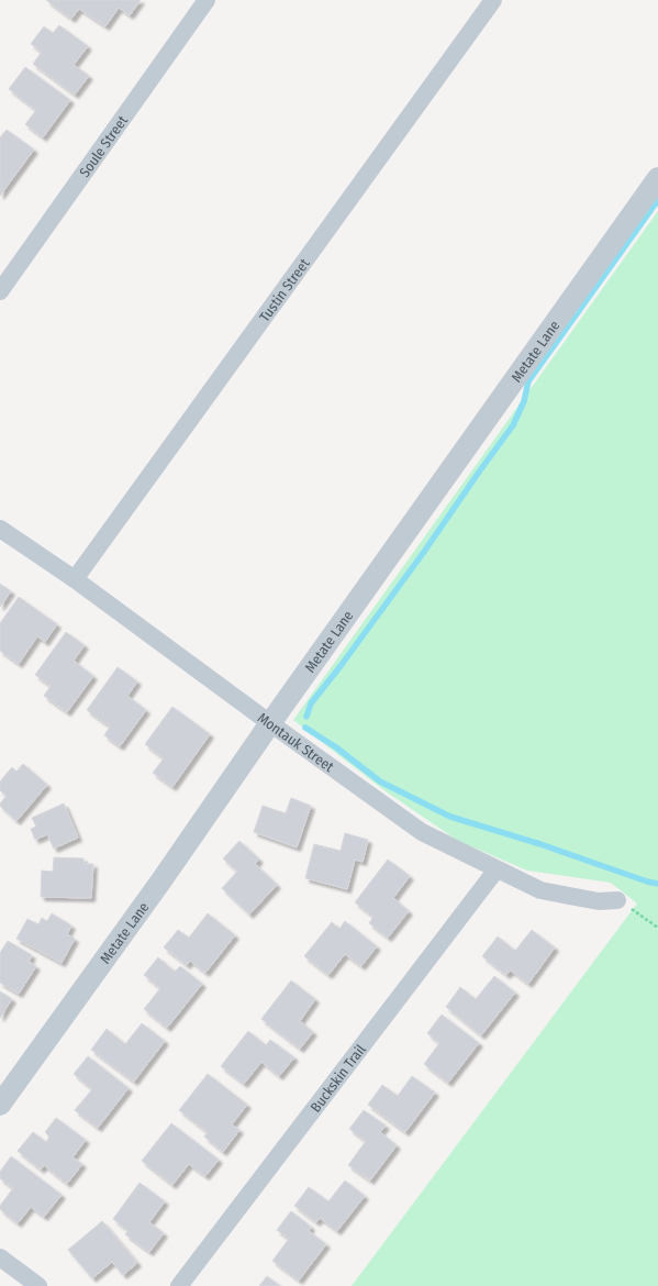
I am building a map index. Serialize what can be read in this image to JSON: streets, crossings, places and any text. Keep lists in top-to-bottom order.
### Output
{
  "streets": {
    "street": [
      "Soule Street",
      "Tustin Street",
      "Metate Lane",
      "Montauk Street",
      "Buckskin Trail"
    ]
  },
  "crossings": [
    ["Tustin Street", "Montauk Street"],
    ["Metate Lane", "Montauk Street"],
    ["Montauk Street", "Buckskin Trail"]
  ]
}
